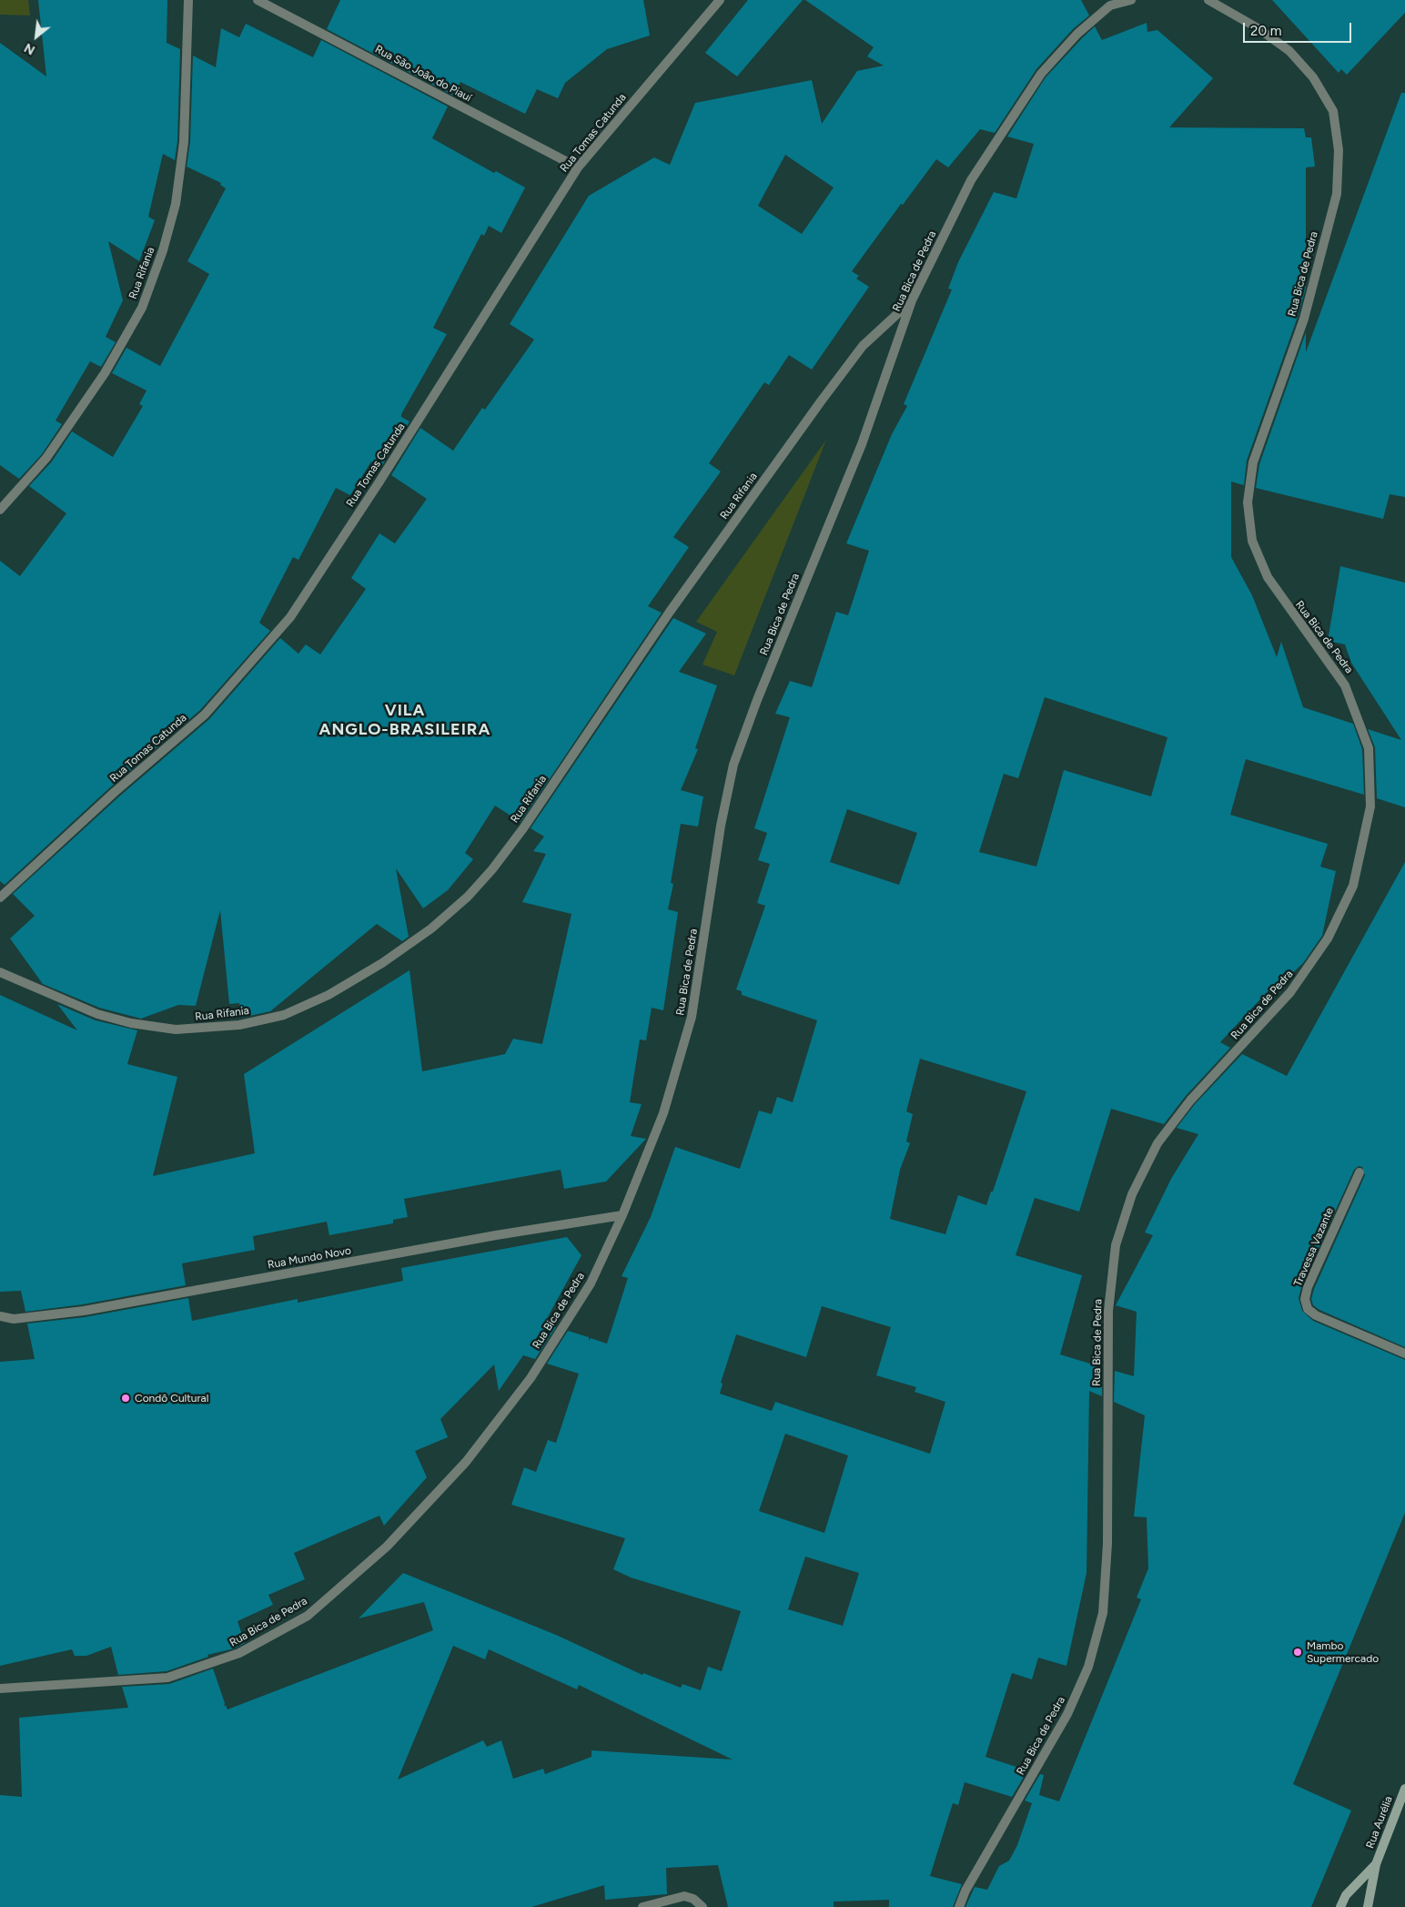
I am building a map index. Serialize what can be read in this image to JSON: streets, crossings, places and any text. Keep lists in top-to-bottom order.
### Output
{
  "streets": {
    "street": [
      "Rua São João do Piauí",
      "Rua Tomas Catunda",
      "Rua Bica de Pedra",
      "Rua Rifania",
      "Travessa Vazante",
      "Rua Mundo Novo",
      "Rua Aurélia"
    ]
  },
  "crossings": [
    ["Rua São João do Piauí", "Rua Tomas Catunda"],
    ["Rua Bica de Pedra", "Rua Rifania"],
    ["Rua Bica de Pedra", "Rua Mundo Novo"]
  ],
  "districts": ["VILA ANGLO-BRASILEIRA"],
  "places": ["Condô Cultural", "Mambo Supermercado"],
  "scale_bar": "20 m",
  "north": "bottom left"
}
